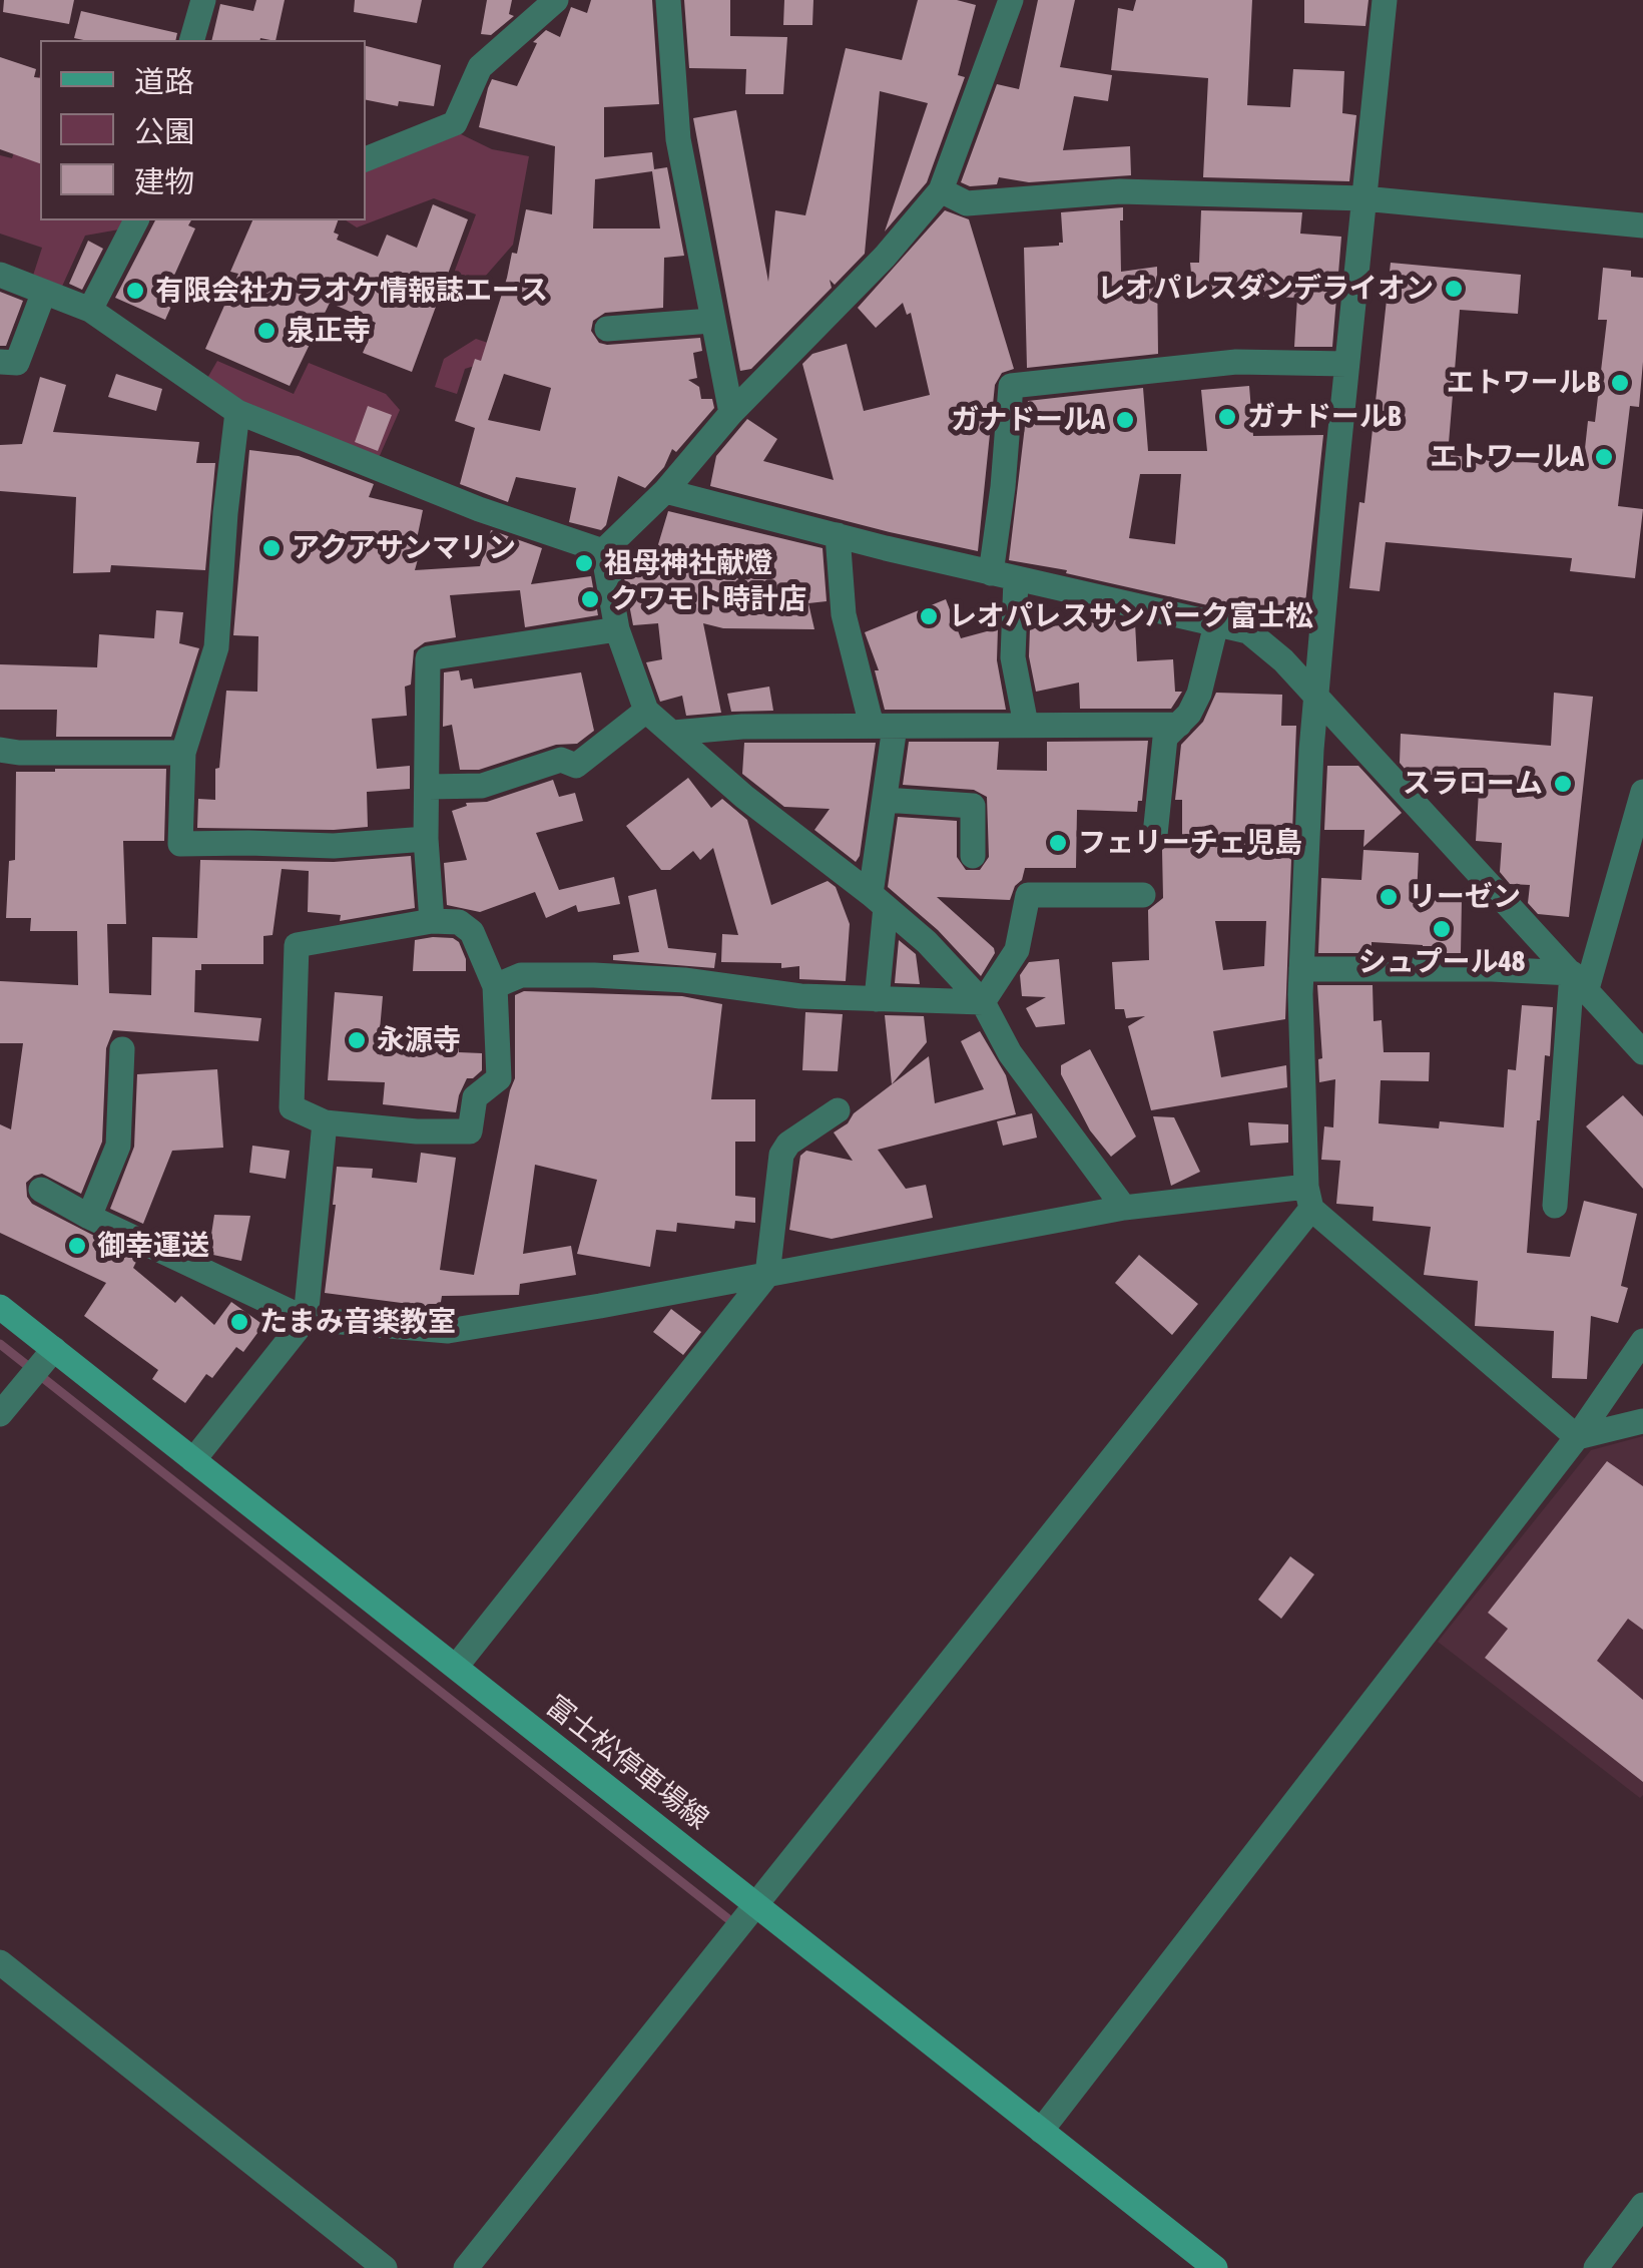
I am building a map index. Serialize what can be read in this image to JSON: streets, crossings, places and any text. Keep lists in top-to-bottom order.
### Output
{
  "streets": {
    "main road": ["富士松停車場線"]
  },
  "places": [
    "レオパレスダンデライオン",
    "有限会社カラオケ情報誌エース",
    "泉正寺",
    "エトワールB",
    "ガナドールB",
    "ガナドールA",
    "エトワールA",
    "アクアサンマリン",
    "祖母神社献燈",
    "クワモト時計店",
    "レオパレスサンパーク富士松",
    "スラローム",
    "フェリーチェ児島",
    "リーゼン",
    "シュプール48",
    "永源寺",
    "御幸運送",
    "たまみ音楽教室"
  ],
  "legend": ["道路", "公園", "建物"]
}
